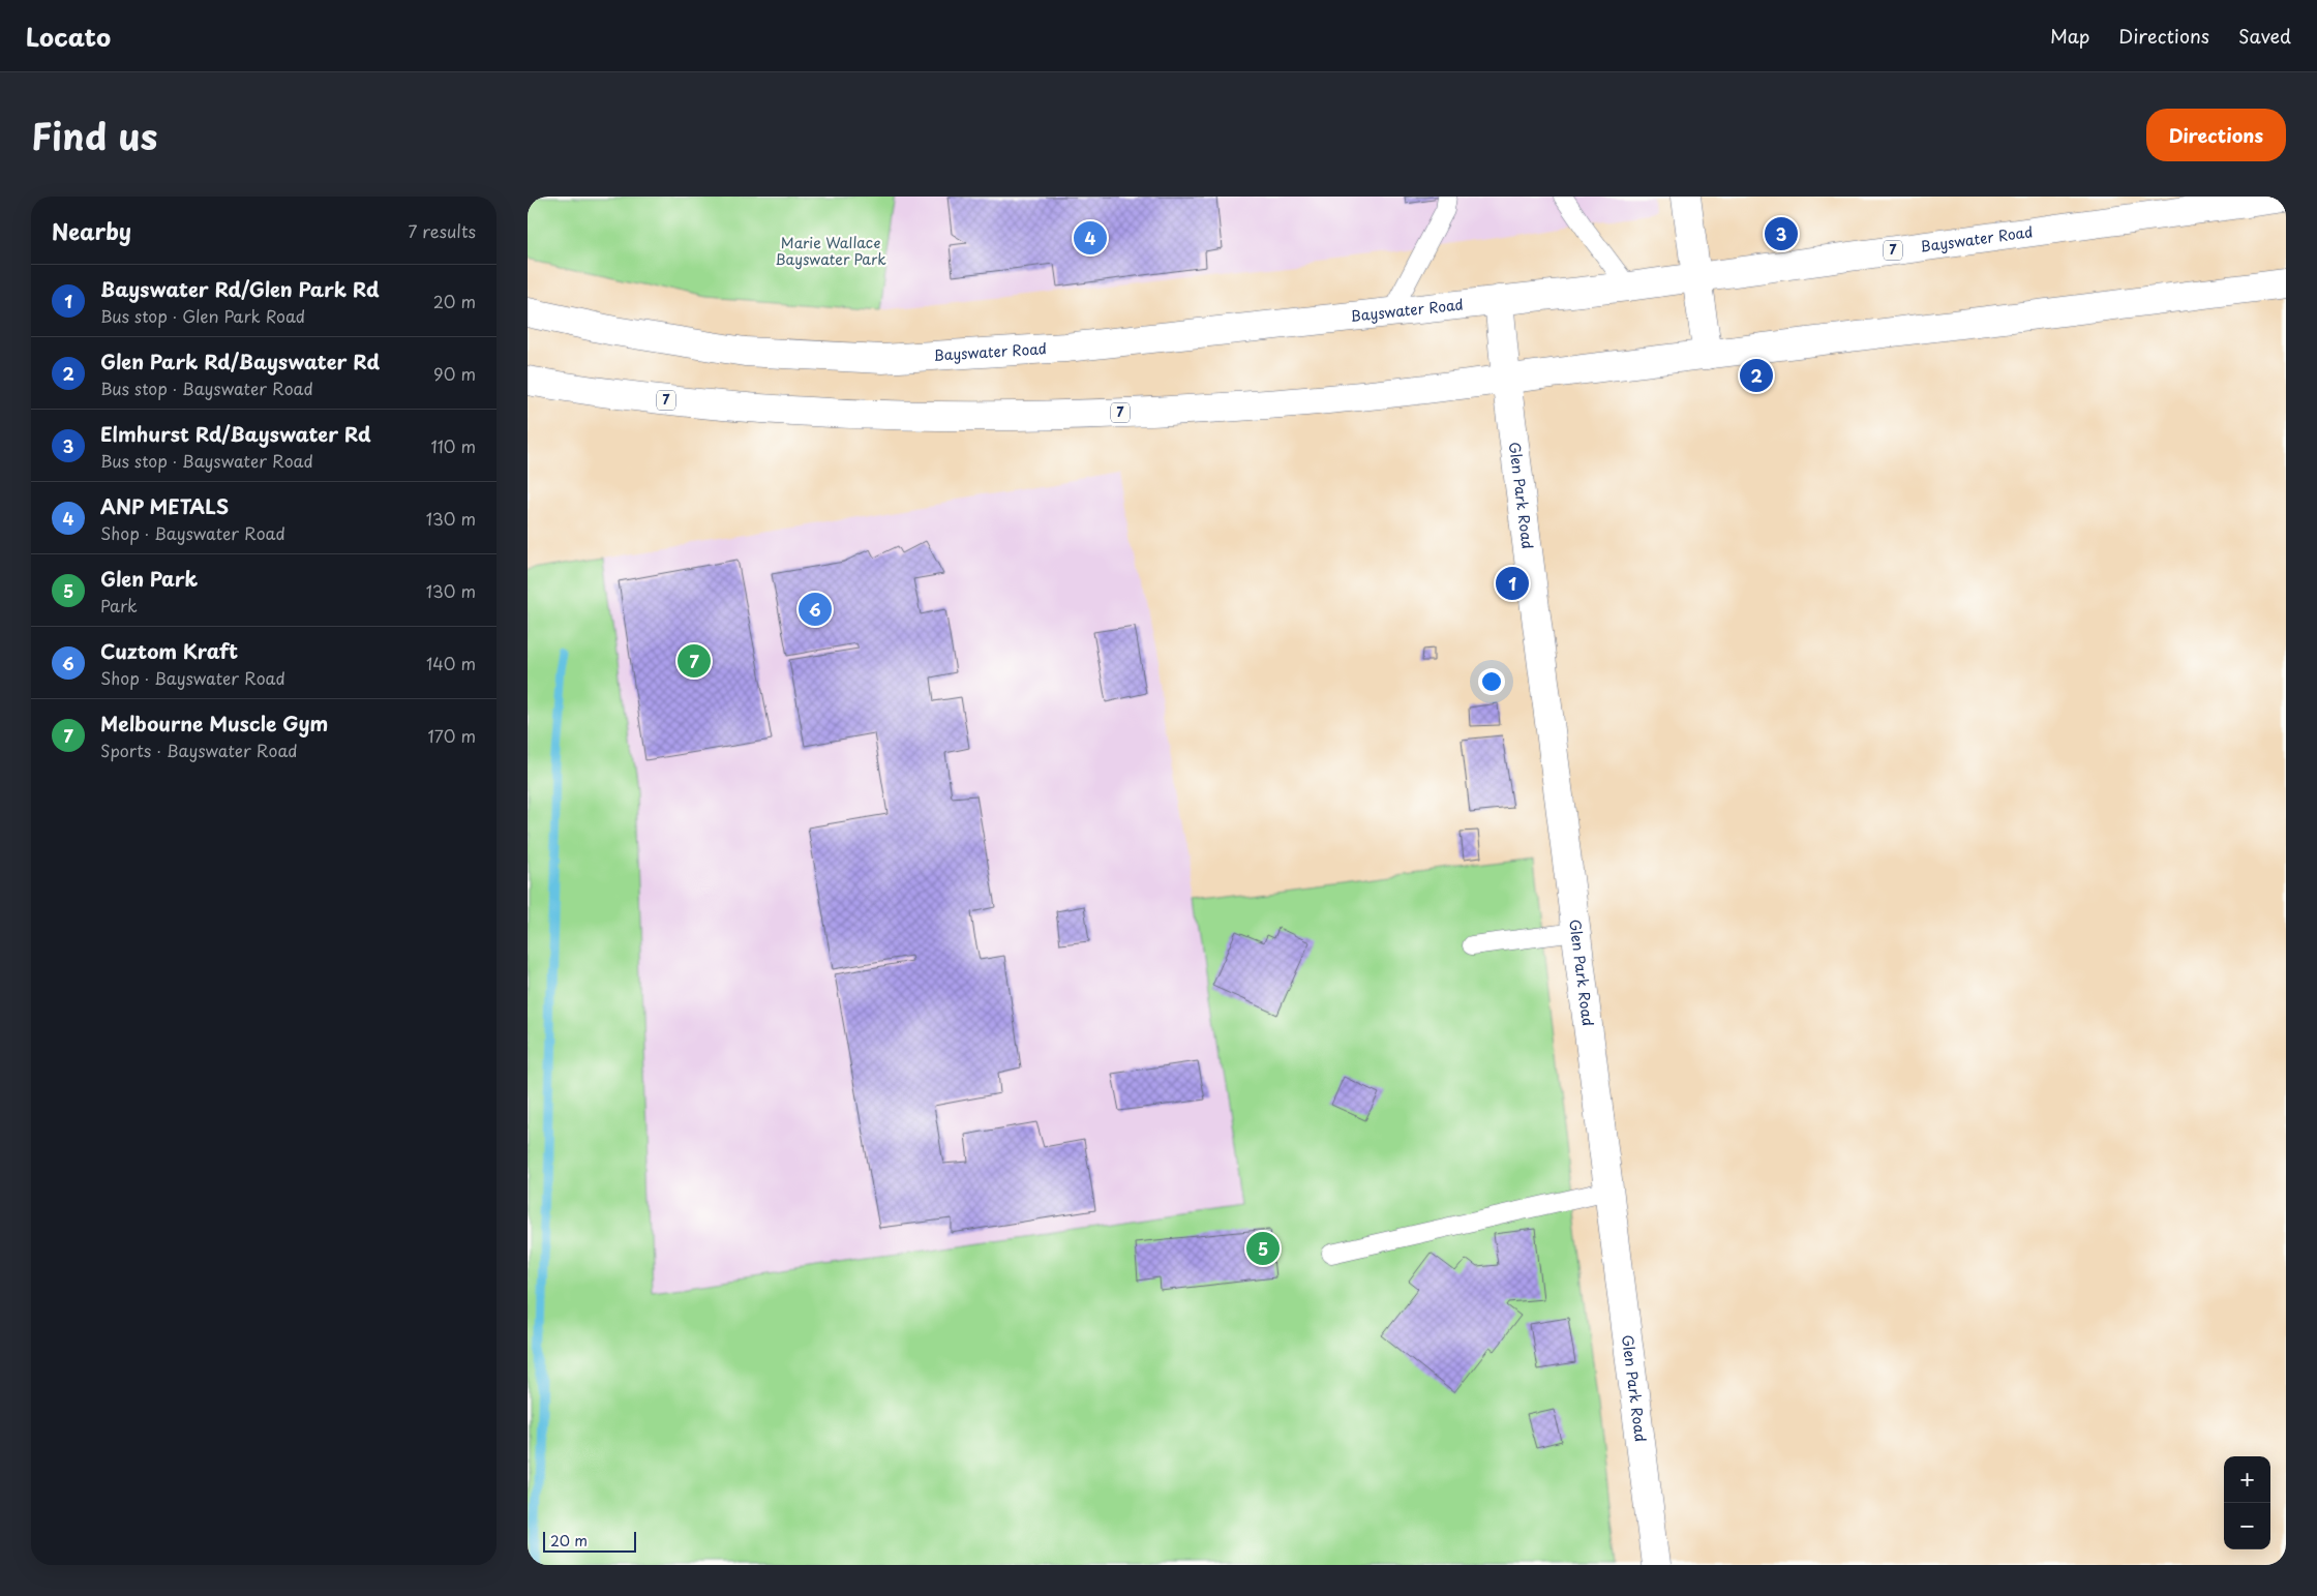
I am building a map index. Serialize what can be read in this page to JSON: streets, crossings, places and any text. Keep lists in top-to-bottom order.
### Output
{
  "streets": {
    "main road": ["Bayswater Road", "7", "Glen Park Road"]
  },
  "crossings": [
    ["Bayswater Road", "Glen Park Road"],
    ["7", "Glen Park Road"]
  ],
  "parks": ["Marie Wallace Bayswater Park"],
  "scale_bar": "20 m",
  "page": {
    "header": "Locato",
    "nav": ["Map", "Directions", "Saved"],
    "title": "Find us",
    "buttons": "Directions",
    "heading": ["Nearby", "7 results"],
    "pins": [
      "3",
      "4",
      "2",
      "1",
      "6",
      "7",
      "5"
    ],
    "list": [
      {
        "mark": "1",
        "name": "Bayswater Rd/Glen Park Rd",
        "note": "Bus stop · Glen Park Road",
        "value": "20 m"
      },
      {
        "mark": "2",
        "name": "Glen Park Rd/Bayswater Rd",
        "note": "Bus stop · Bayswater Road",
        "value": "90 m"
      },
      {
        "mark": "3",
        "name": "Elmhurst Rd/Bayswater Rd",
        "note": "Bus stop · Bayswater Road",
        "value": "110 m"
      },
      {
        "mark": "4",
        "name": "ANP METALS",
        "note": "Shop · Bayswater Road",
        "value": "130 m"
      },
      {
        "mark": "5",
        "name": "Glen Park",
        "note": "Park",
        "value": "130 m"
      },
      {
        "mark": "6",
        "name": "Cuztom Kraft",
        "note": "Shop · Bayswater Road",
        "value": "140 m"
      },
      {
        "mark": "7",
        "name": "Melbourne Muscle Gym",
        "note": "Sports · Bayswater Road",
        "value": "170 m"
      }
    ],
    "map_buttons": ["+", "−"],
    "scale": "20 m"
  }
}
